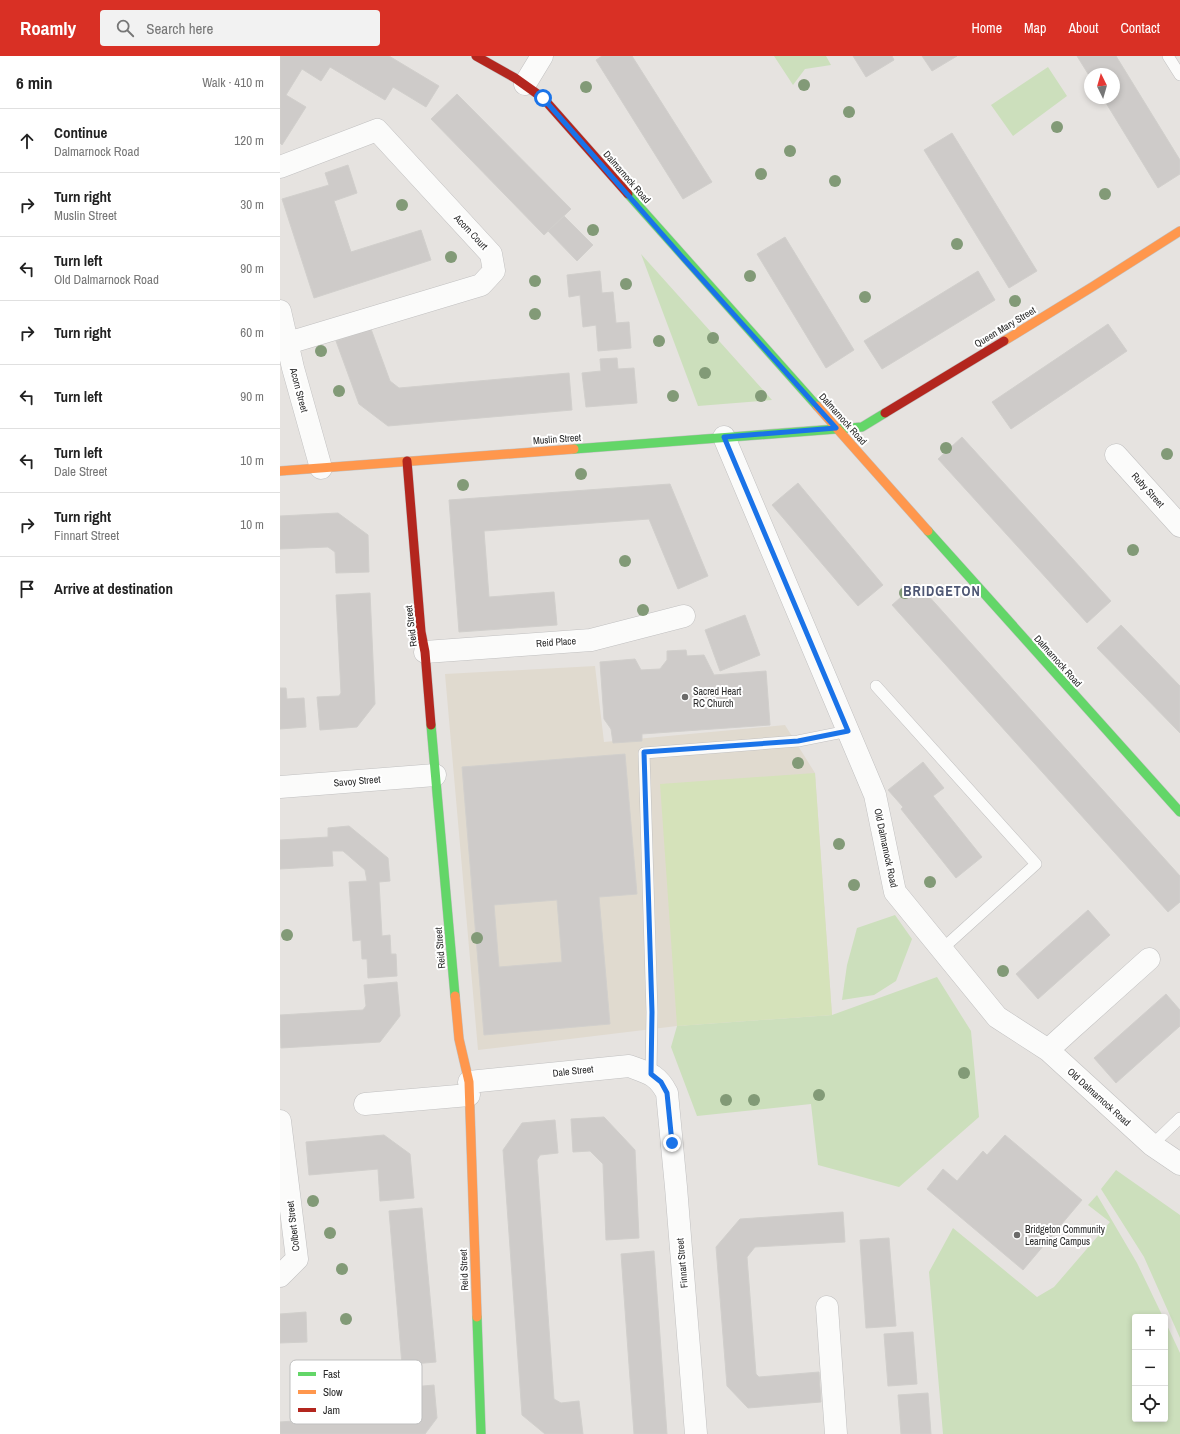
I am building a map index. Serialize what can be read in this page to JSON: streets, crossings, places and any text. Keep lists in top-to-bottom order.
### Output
{
  "streets": {
    "street": [
      "Dalmarnock Road",
      "Acorn Court",
      "Queen Mary Street",
      "Acorn Street",
      "Muslin Street",
      "Ruby Street",
      "Reid Street",
      "Reid Place",
      "Savoy Street",
      "Old Dalmarnock Road",
      "Dale Street",
      "Colbert Street",
      "Finnart Street"
    ]
  },
  "crossings": [
    ["Dalmarnock Road", "Queen Mary Street"],
    ["Dalmarnock Road", "Muslin Street"],
    ["Acorn Court", "Acorn Street"],
    ["Queen Mary Street", "Muslin Street"],
    ["Acorn Street", "Muslin Street"],
    ["Muslin Street", "Reid Street"],
    ["Muslin Street", "Old Dalmarnock Road"],
    ["Reid Street", "Reid Place"],
    ["Reid Street", "Savoy Street"],
    ["Reid Street", "Dale Street"],
    ["Dale Street", "Finnart Street"]
  ],
  "districts": ["BRIDGETON"],
  "places": ["Sacred Heart RC Church", "Bridgeton Community Learning Campus"],
  "legend": ["Fast", "Slow", "Jam"],
  "north": "top",
  "page": {
    "header": "Roamly",
    "search": "Search here",
    "nav": [
      "Home",
      "Map",
      "About",
      "Contact"
    ],
    "heading": ["6 min", "Walk · 410 m"],
    "list": [
      ["Continue", "Dalmarnock Road", "120 m"],
      ["Turn right", "Muslin Street", "30 m"],
      ["Turn left", "Old Dalmarnock Road", "90 m"],
      ["Turn right", "60 m"],
      ["Turn left", "90 m"],
      ["Turn left", "Dale Street", "10 m"],
      ["Turn right", "Finnart Street", "10 m"],
      "Arrive at destination"
    ],
    "map_buttons": ["+", "−"]
  }
}
